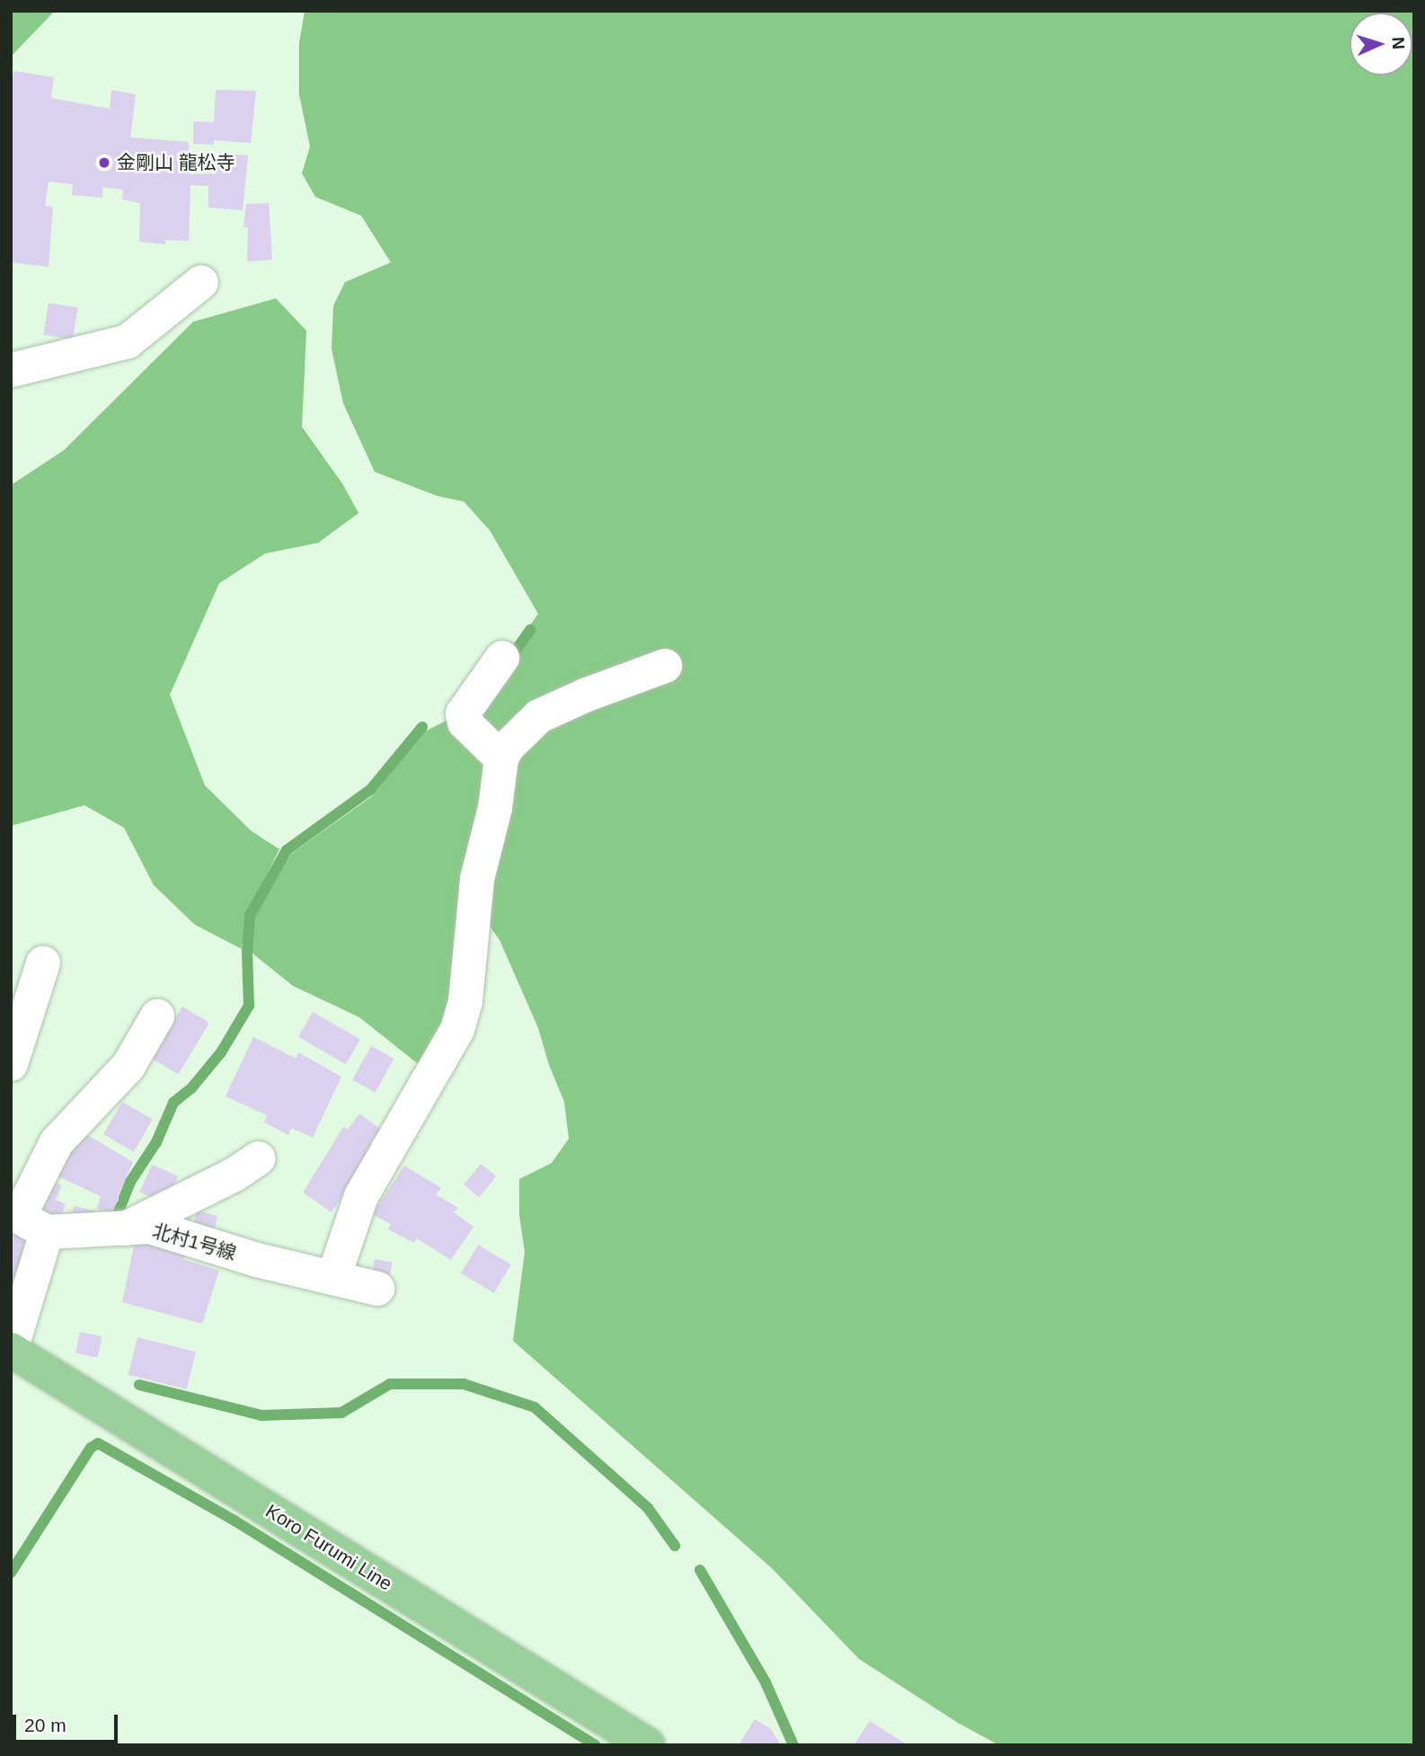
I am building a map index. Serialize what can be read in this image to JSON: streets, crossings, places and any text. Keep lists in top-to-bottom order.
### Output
{
  "streets": {
    "main road": ["Koro Furumi Line"],
    "street": ["北村1号線"]
  },
  "places": ["金剛山 龍松寺"],
  "scale_bar": "20 m",
  "north": "right"
}
